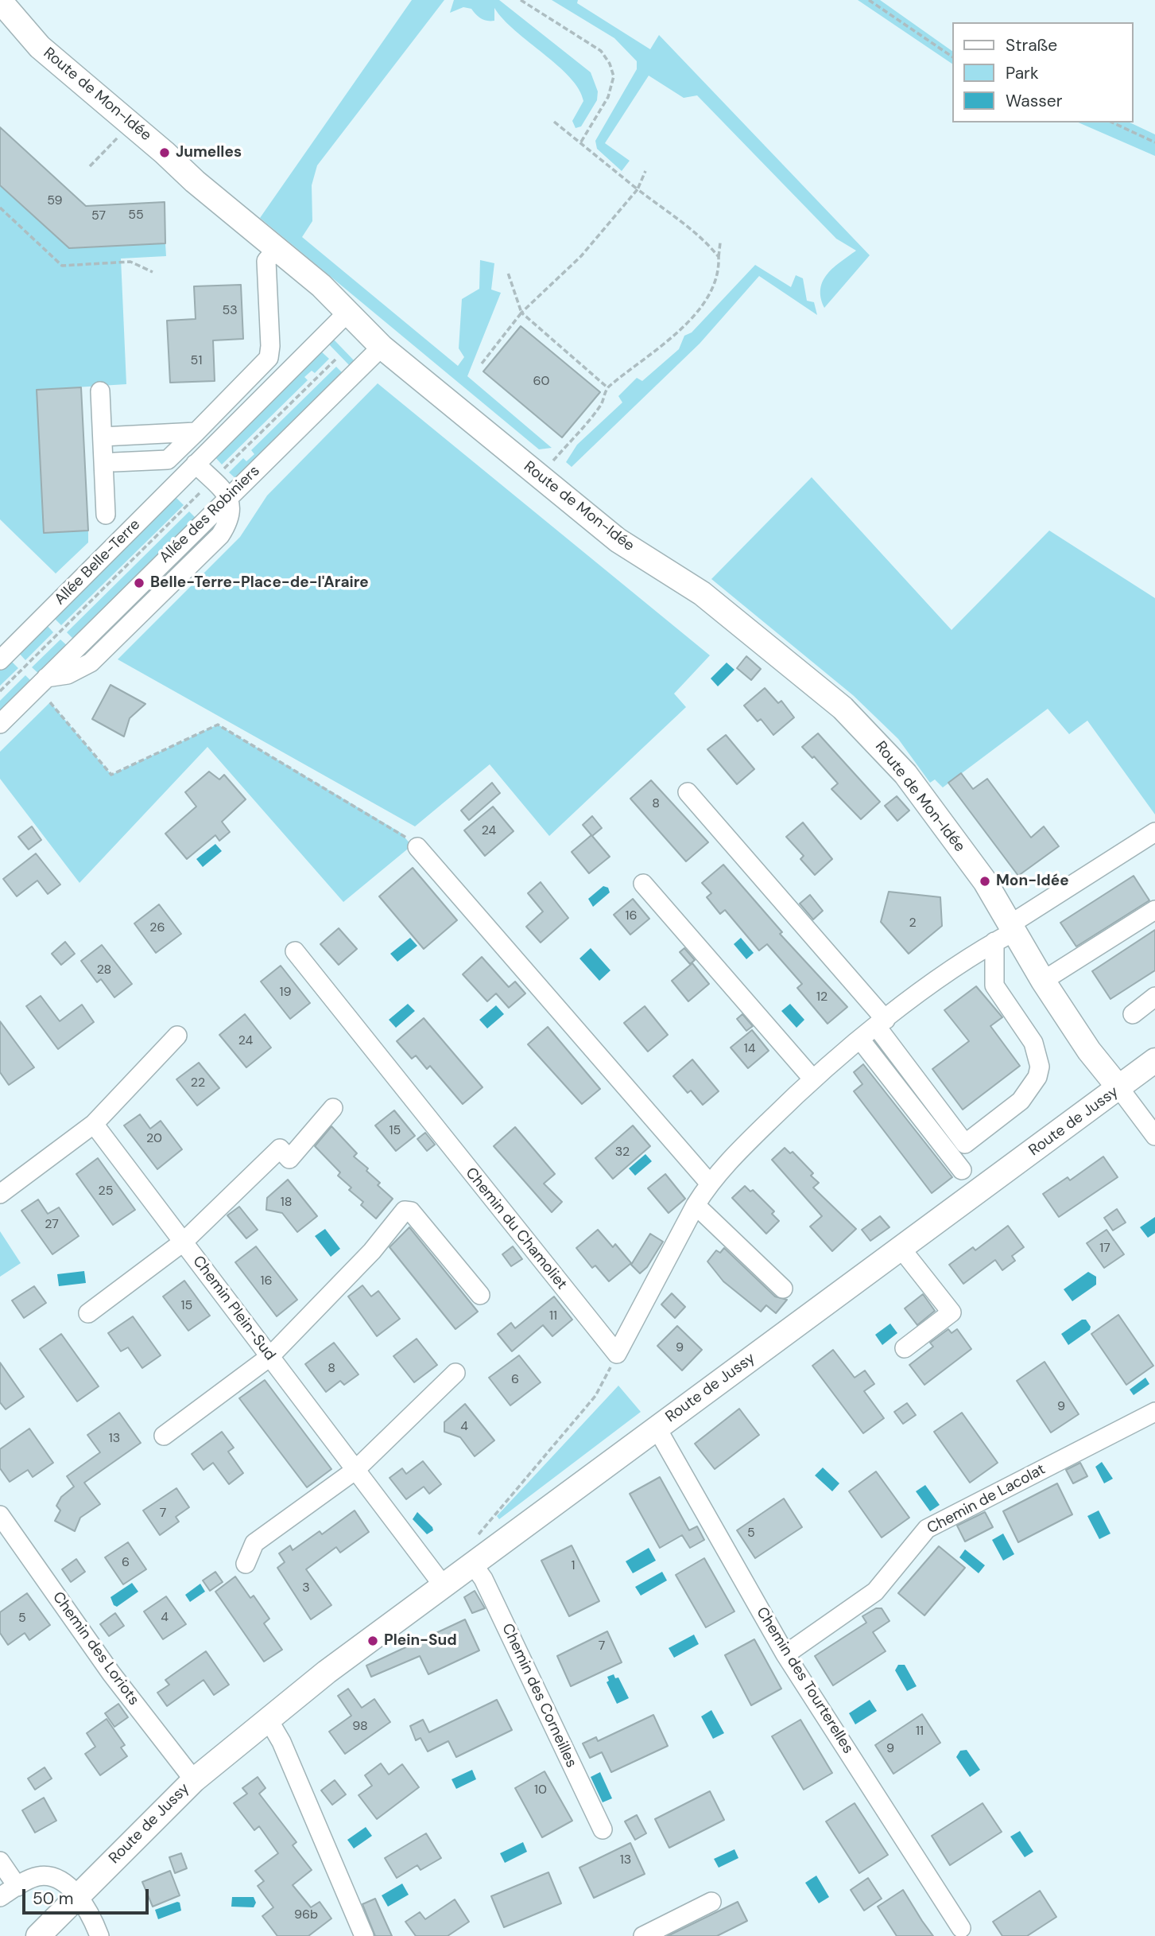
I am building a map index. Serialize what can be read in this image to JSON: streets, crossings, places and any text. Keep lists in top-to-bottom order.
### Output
{
  "streets": {
    "main road": ["Route de Mon-Idée", "Route de Jussy"],
    "street": [
      "Allée des Robiniers",
      "Allée Belle-Terre",
      "Chemin du Chamoliet",
      "Chemin Plein-Sud",
      "Chemin de Lacolat",
      "Chemin des Loriots",
      "Chemin des Tourterelles",
      "Chemin des Corneilles"
    ]
  },
  "crossings": [
    ["Route de Mon-Idée", "Allée des Robiniers"],
    ["Route de Mon-Idée", "Route de Jussy"],
    ["Route de Jussy", "Chemin Plein-Sud"],
    ["Route de Jussy", "Chemin des Loriots"],
    ["Route de Jussy", "Chemin des Tourterelles"],
    ["Route de Jussy", "Chemin des Corneilles"],
    ["Chemin de Lacolat", "Chemin des Tourterelles"]
  ],
  "places": [
    "Jumelles",
    "Belle-Terre-Place-de-l'Araire",
    "Mon-Idée",
    "Plein-Sud"
  ],
  "house_numbers": [
    "59",
    "55",
    "57",
    "53",
    "51",
    "60",
    "8",
    "24",
    "16",
    "2",
    "26",
    "28",
    "19",
    "12",
    "24",
    "14",
    "22",
    "15",
    "20",
    "32",
    "25",
    "18",
    "27",
    "17",
    "16",
    "15",
    "11",
    "9",
    "8",
    "6",
    "9",
    "4",
    "13",
    "7",
    "5",
    "6",
    "1",
    "3",
    "4",
    "5",
    "7",
    "98",
    "11",
    "9",
    "10",
    "13",
    "96b"
  ],
  "legend": ["Straße", "Park", "Wasser"],
  "scale_bar": "50 m"
}
